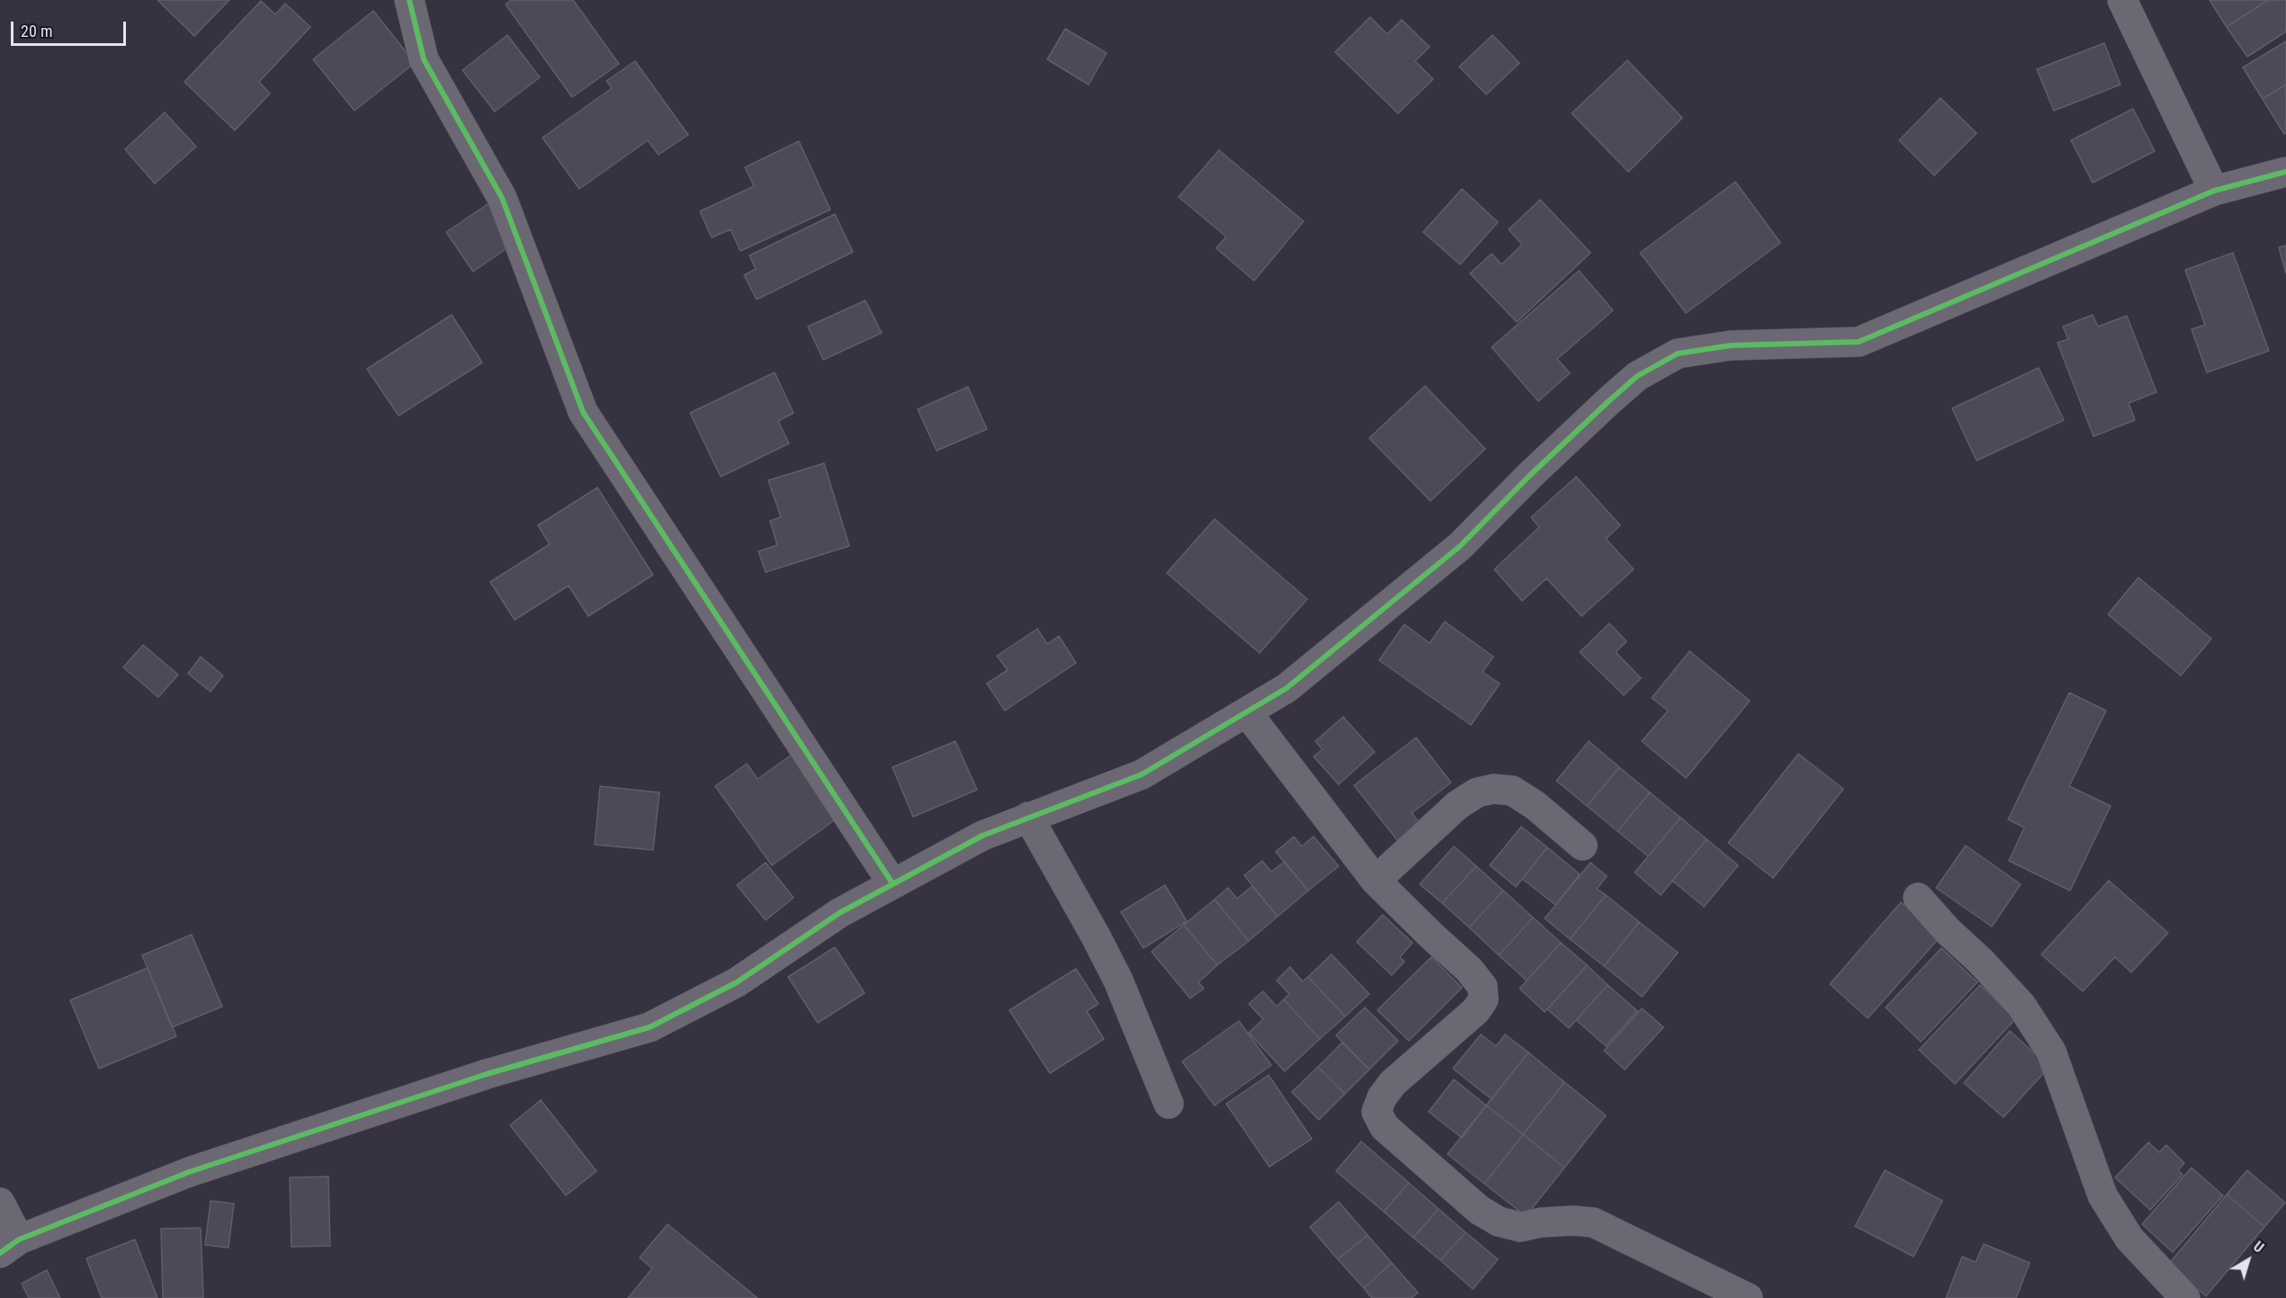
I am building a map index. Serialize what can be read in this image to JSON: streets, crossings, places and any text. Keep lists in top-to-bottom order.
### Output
{
  "scale_bar": "20 m",
  "north": "top right"
}
